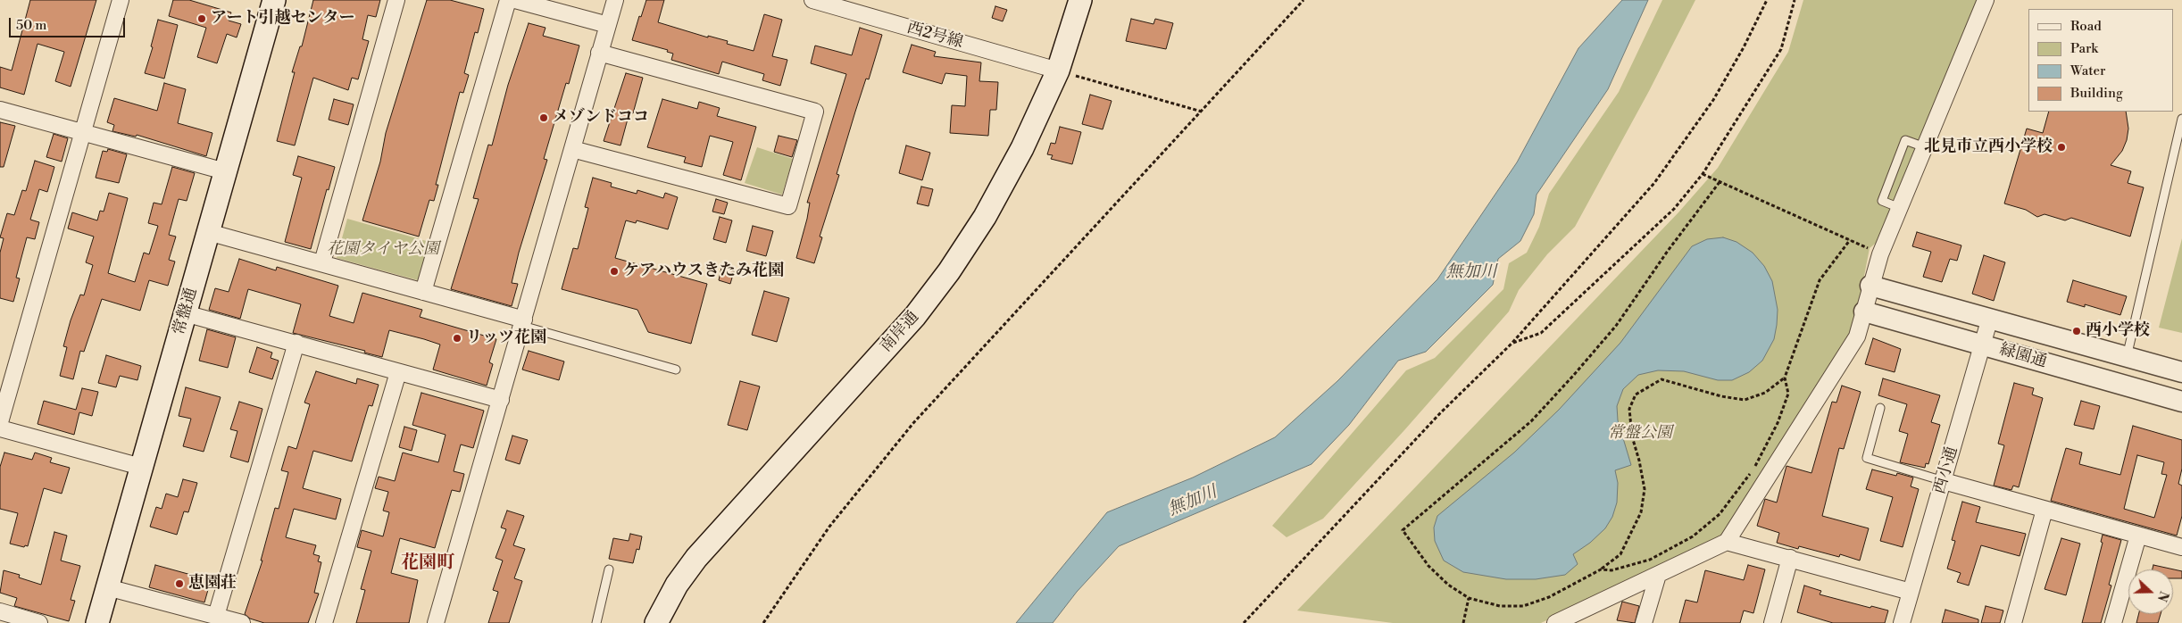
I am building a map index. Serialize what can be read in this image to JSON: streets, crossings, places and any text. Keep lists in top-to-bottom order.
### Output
{
  "streets": {
    "main road": ["常盤通", "南岸通"],
    "street": ["西2号線", "緑園通", "西小通"]
  },
  "crossings": [
    ["西2号線", "南岸通"],
    ["緑園通", "西小通"]
  ],
  "districts": ["花園町"],
  "water": ["無加川"],
  "parks": ["花園タイヤ公園", "常盤公園"],
  "places": [
    "アート引越センター",
    "メゾンドココ",
    "北見市立西小学校",
    "ケアハウスきたみ花園",
    "西小学校",
    "リッツ花園",
    "恵園荘"
  ],
  "legend": [
    "Road",
    "Park",
    "Water",
    "Building"
  ],
  "scale_bar": "50 m",
  "north": "right"
}
